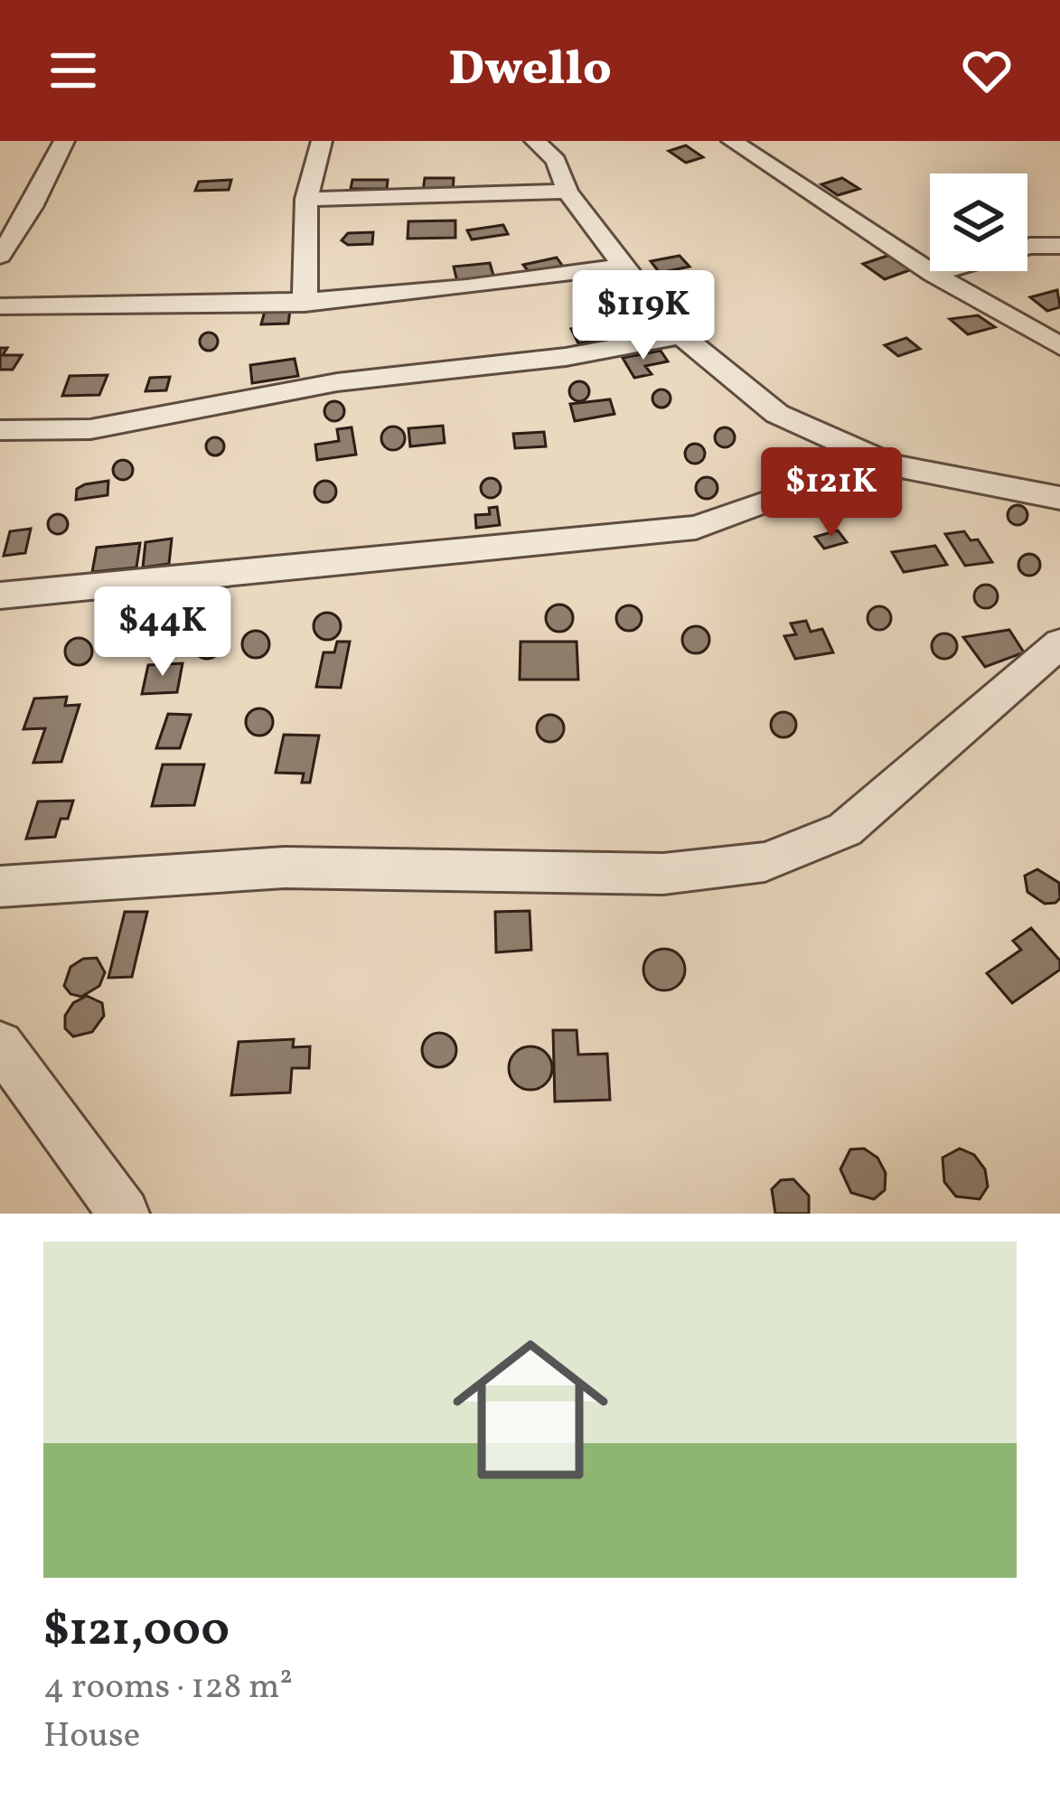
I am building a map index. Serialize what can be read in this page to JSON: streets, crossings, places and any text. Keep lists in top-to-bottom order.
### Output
{
  "page": {
    "header": "Dwello",
    "price": ["$119K", "$121K", "$44K"],
    "list": [
      {
        "name": "$121,000",
        "note": "4 rooms · 128 m² · House"
      }
    ]
  }
}
